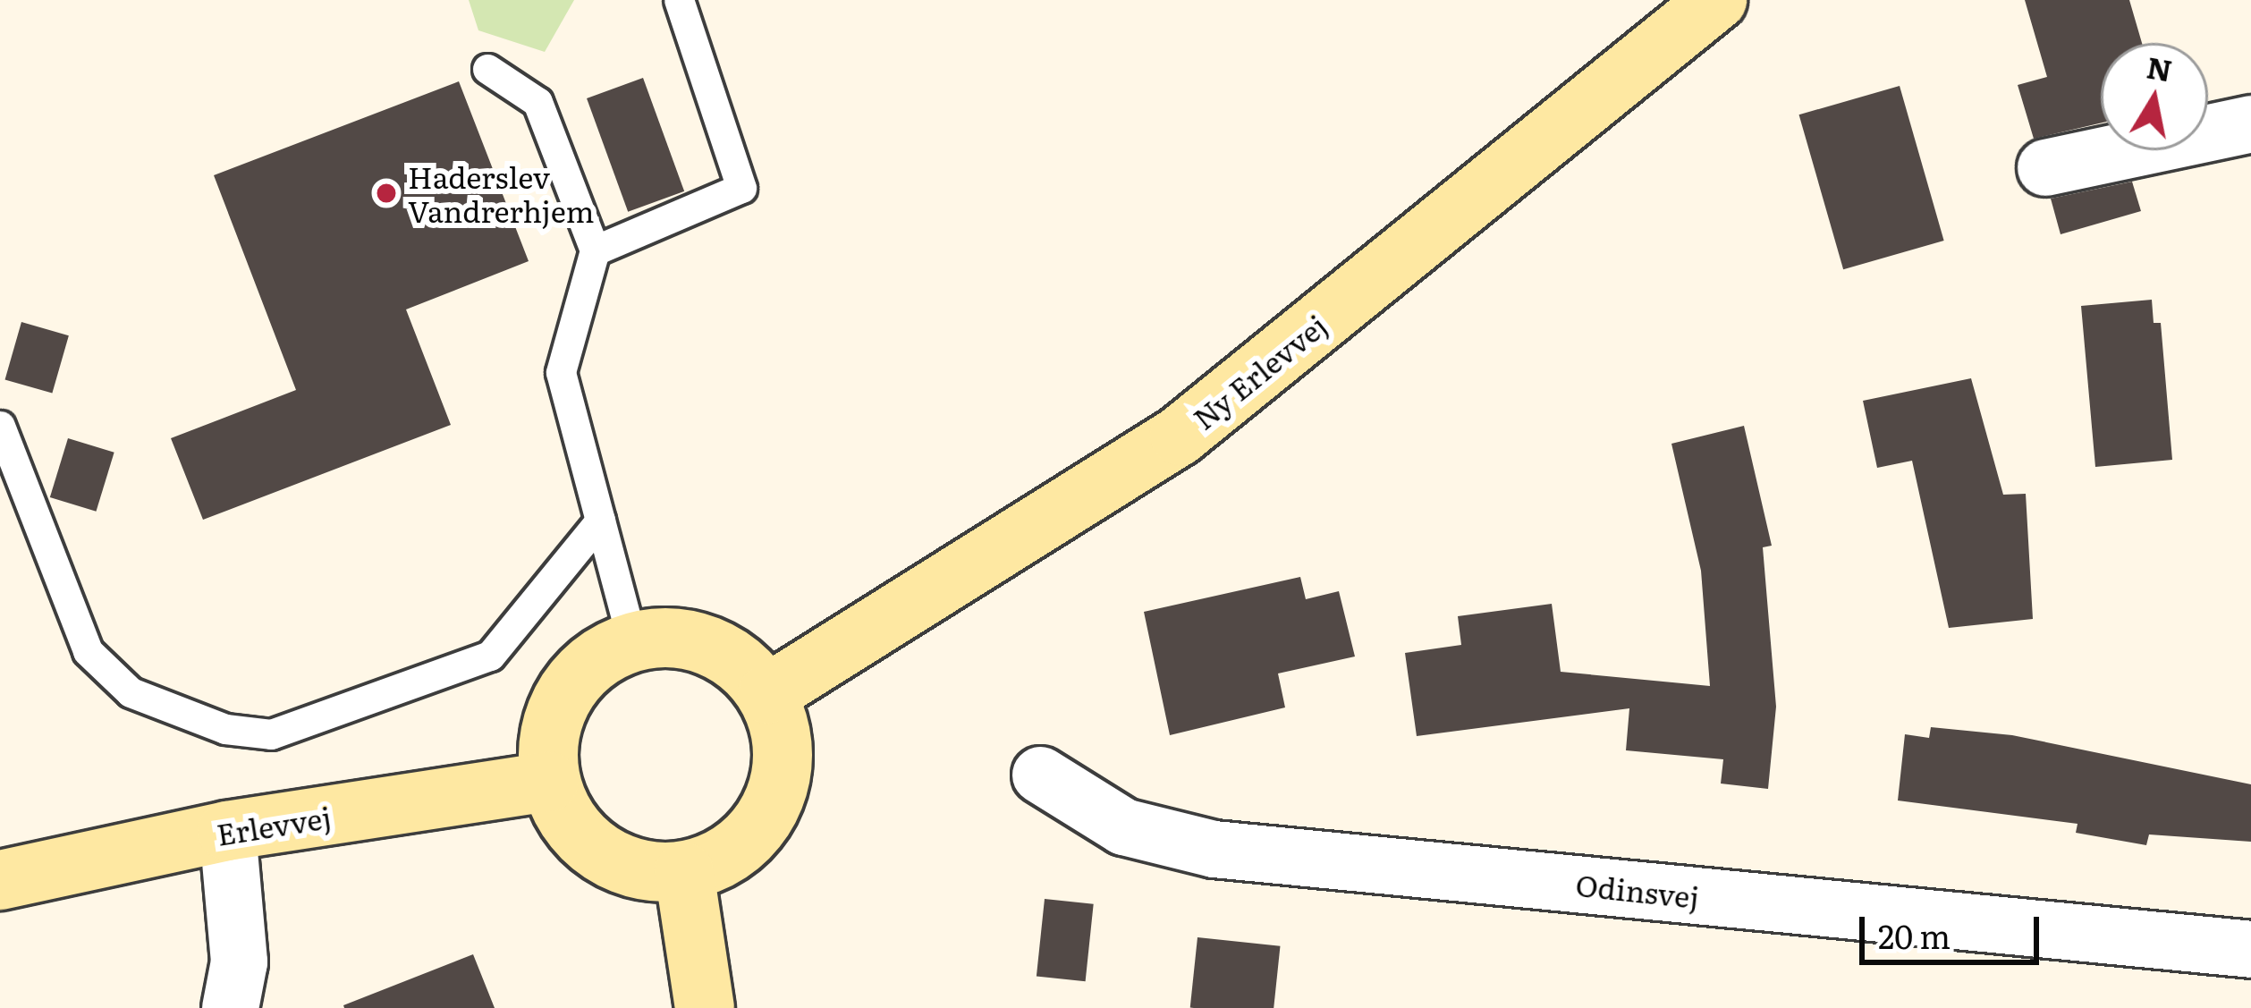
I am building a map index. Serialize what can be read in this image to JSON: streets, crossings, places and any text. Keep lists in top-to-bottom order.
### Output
{
  "streets": {
    "street": ["Ny Erlevvej", "Erlevvej", "Odinsvej"]
  },
  "crossings": [
    ["Ny Erlevvej", "Erlevvej"]
  ],
  "places": ["Haderslev Vandrerhjem"],
  "scale_bar": "20 m",
  "north": "top"
}
